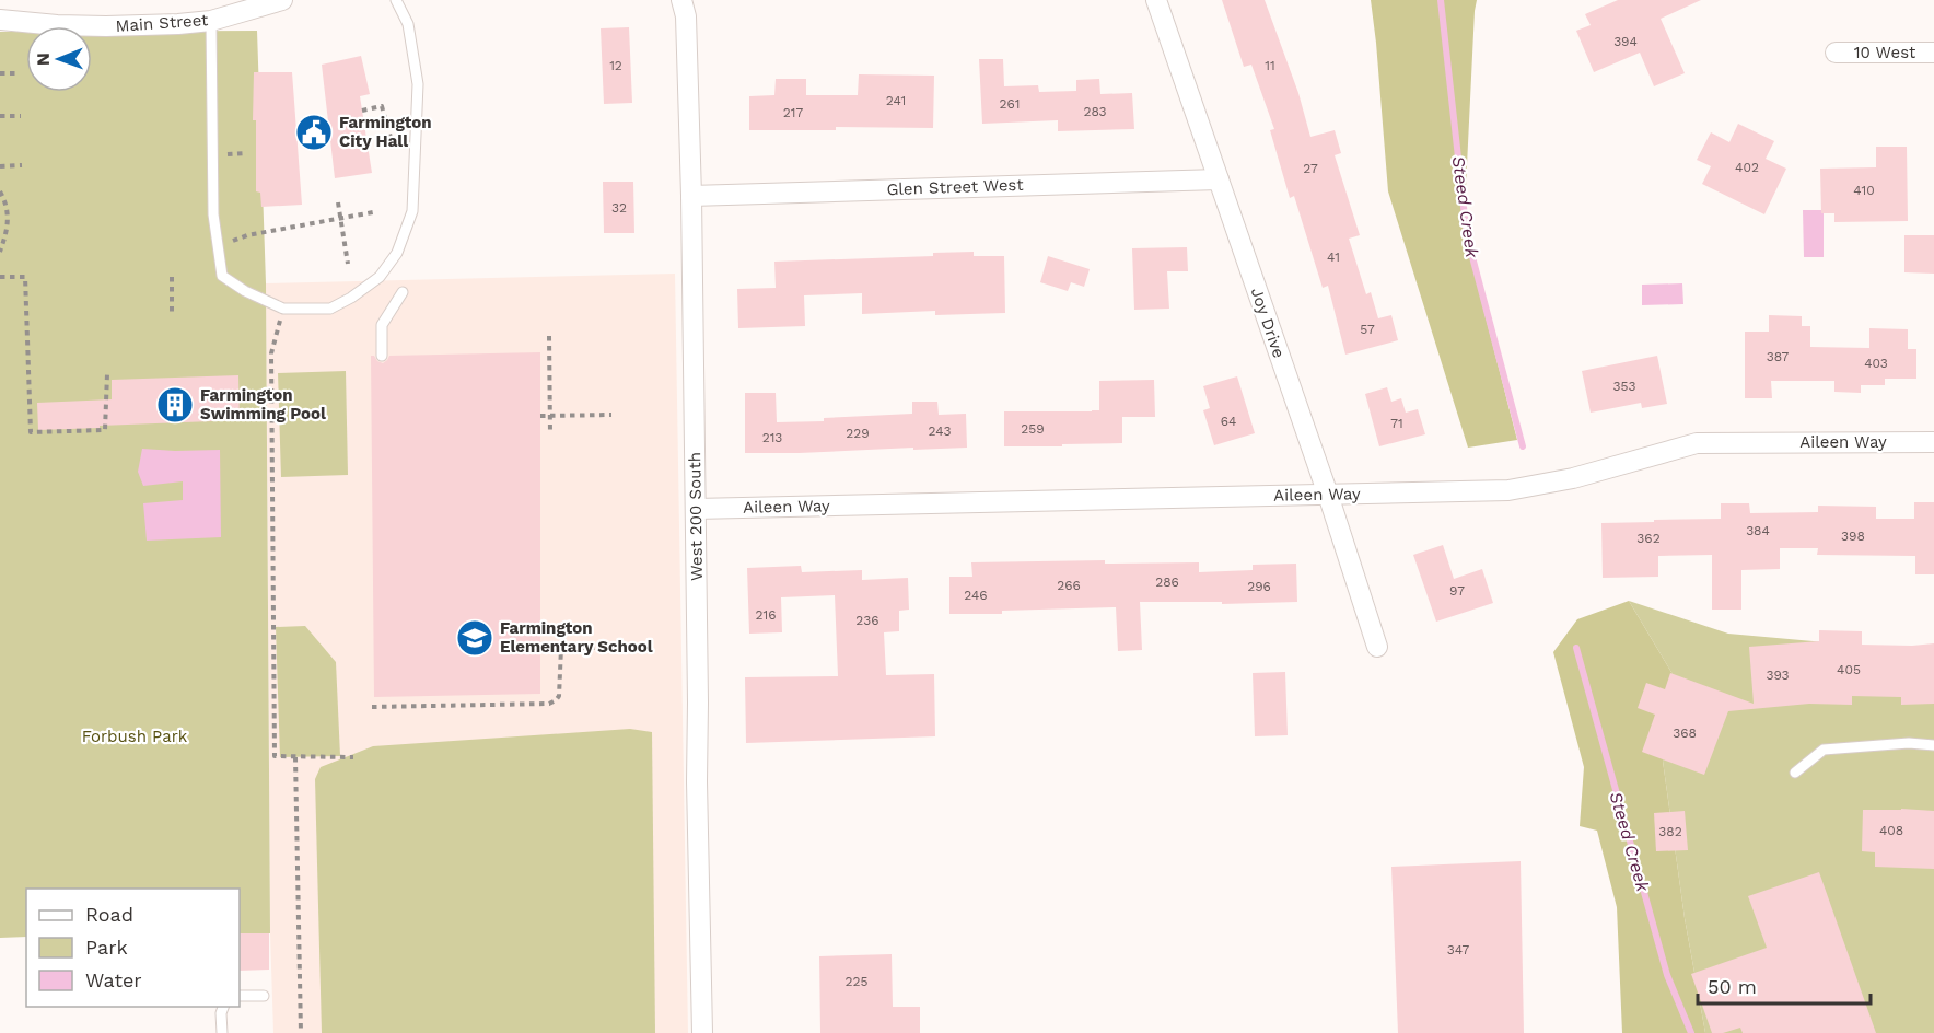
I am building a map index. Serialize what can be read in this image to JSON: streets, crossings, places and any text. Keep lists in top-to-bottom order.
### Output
{
  "streets": {
    "street": [
      "Main Street",
      "10 West",
      "Glen Street West",
      "Joy Drive",
      "Aileen Way",
      "West 200 South"
    ]
  },
  "crossings": [
    ["Glen Street West", "Joy Drive"],
    ["Glen Street West", "West 200 South"],
    ["Joy Drive", "Aileen Way"],
    ["Aileen Way", "West 200 South"]
  ],
  "water": ["Steed Creek"],
  "parks": ["Forbush Park"],
  "places": {
    "public building": ["Farmington City Hall"],
    "building": ["Farmington Swimming Pool"],
    "school or university": ["Farmington Elementary School"]
  },
  "house_numbers": [
    "394",
    "12",
    "11",
    "241",
    "261",
    "283",
    "217",
    "402",
    "27",
    "410",
    "32",
    "41",
    "57",
    "387",
    "403",
    "353",
    "64",
    "71",
    "259",
    "243",
    "229",
    "213",
    "384",
    "398",
    "362",
    "286",
    "266",
    "296",
    "97",
    "246",
    "216",
    "236",
    "405",
    "393",
    "368",
    "408",
    "382",
    "347",
    "225"
  ],
  "legend": ["Road", "Park", "Water"],
  "scale_bar": "50 m",
  "north": "left"
}
